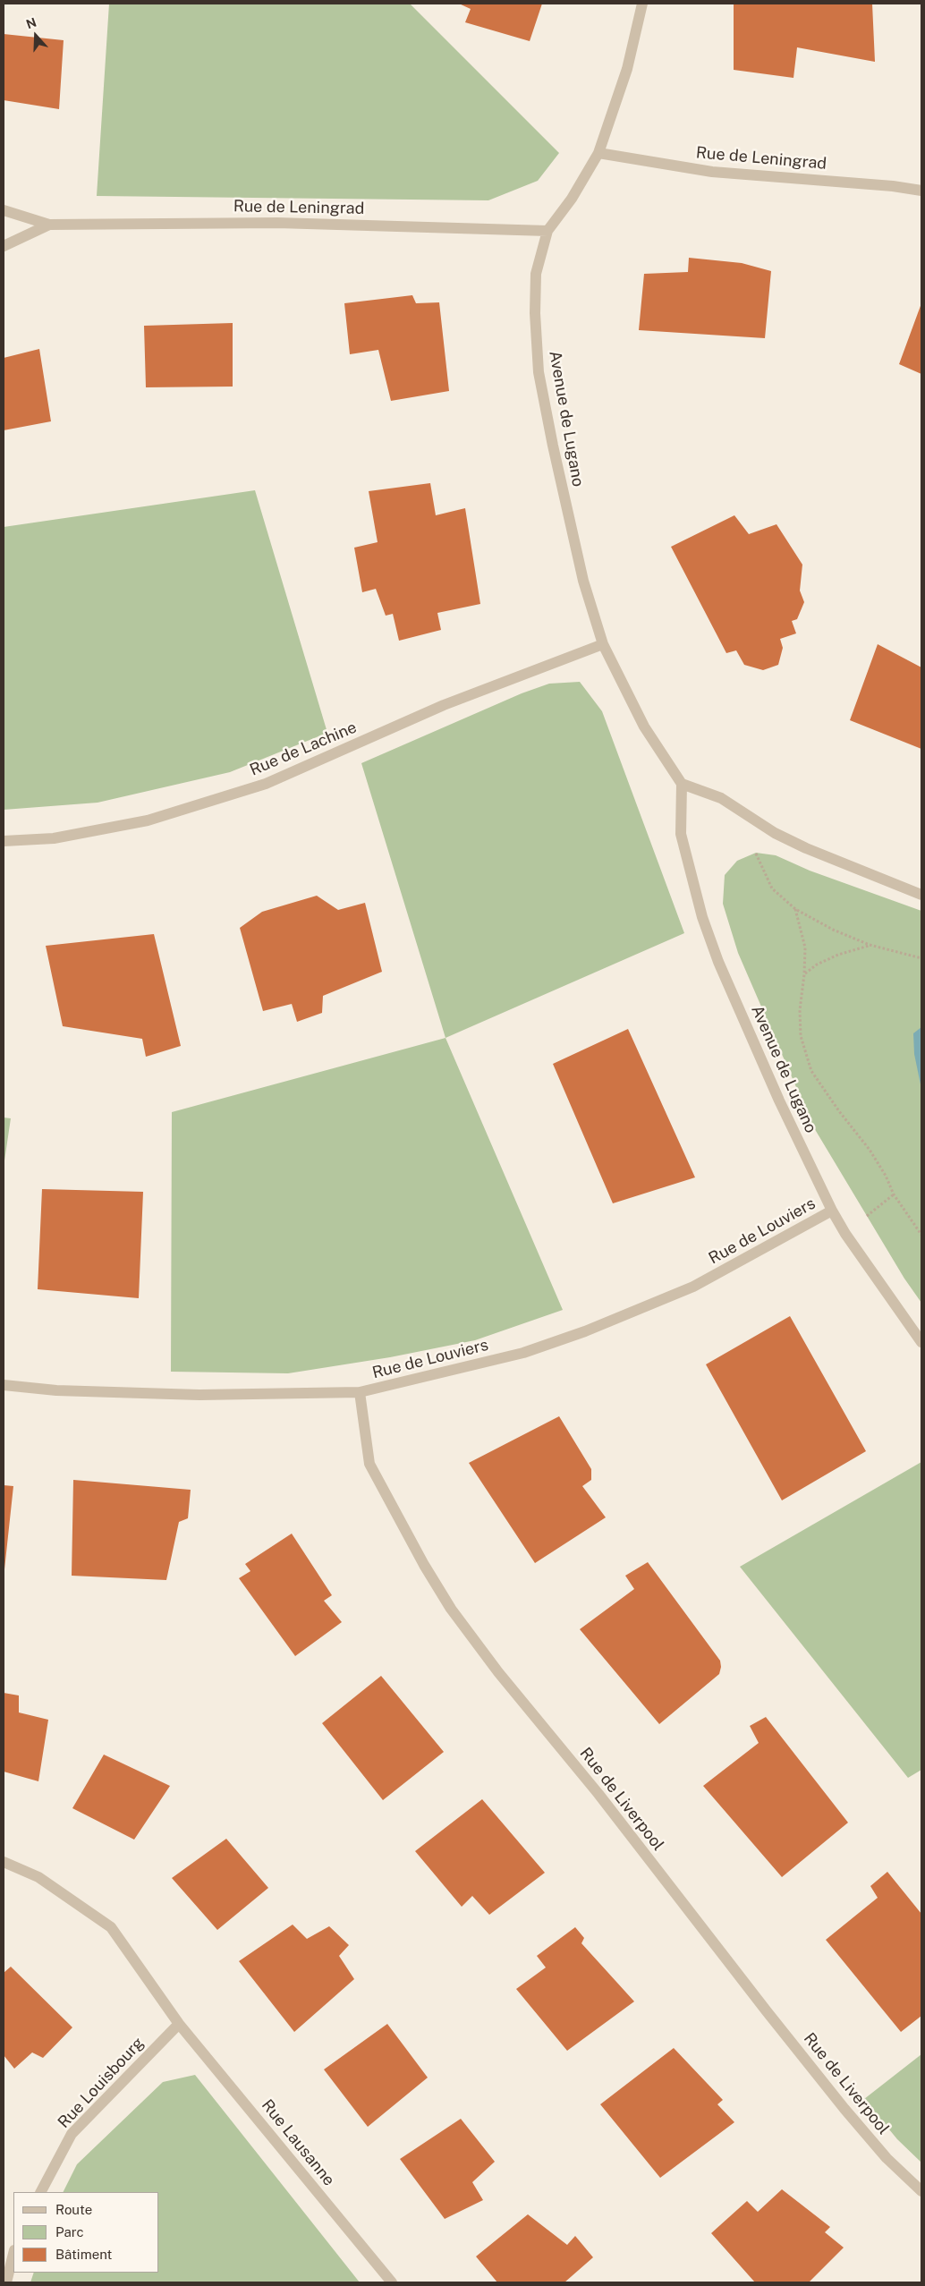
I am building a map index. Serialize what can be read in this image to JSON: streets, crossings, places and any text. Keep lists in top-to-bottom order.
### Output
{
  "streets": {
    "street": [
      "Rue de Leningrad",
      "Avenue de Lugano",
      "Rue de Lachine",
      "Rue de Louviers",
      "Rue de Liverpool",
      "Rue Louisbourg",
      "Rue Lausanne"
    ]
  },
  "crossings": [
    ["Rue de Leningrad", "Avenue de Lugano"],
    ["Avenue de Lugano", "Rue de Lachine"],
    ["Avenue de Lugano", "Rue de Louviers"],
    ["Rue de Louviers", "Rue de Liverpool"],
    ["Rue Louisbourg", "Rue Lausanne"]
  ],
  "legend": ["Route", "Parc", "Bâtiment"],
  "north": "top"
}
